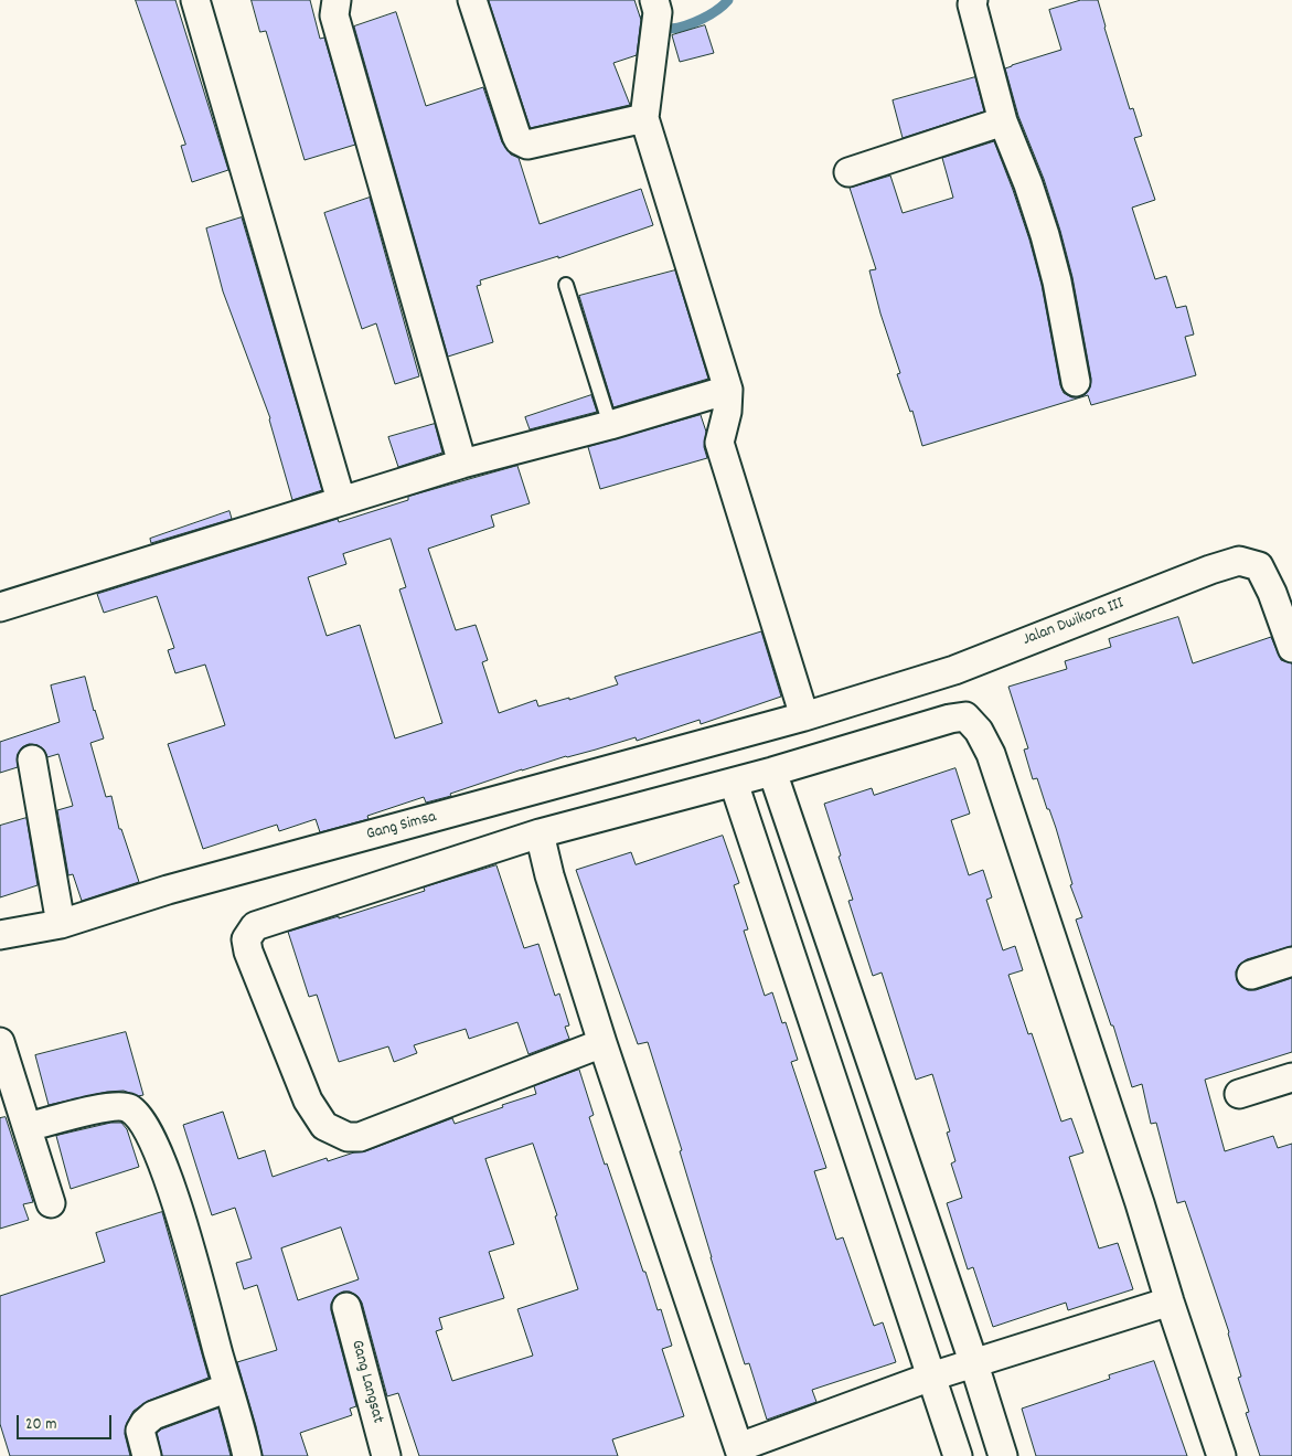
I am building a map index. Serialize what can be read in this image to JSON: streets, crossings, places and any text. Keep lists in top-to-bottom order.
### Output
{
  "streets": {
    "street": ["Jalan Dwikora III", "Gang Simsa", "Gang Langsat"]
  },
  "crossings": [
    ["Jalan Dwikora III", "Gang Simsa"]
  ],
  "scale_bar": "20 m"
}
